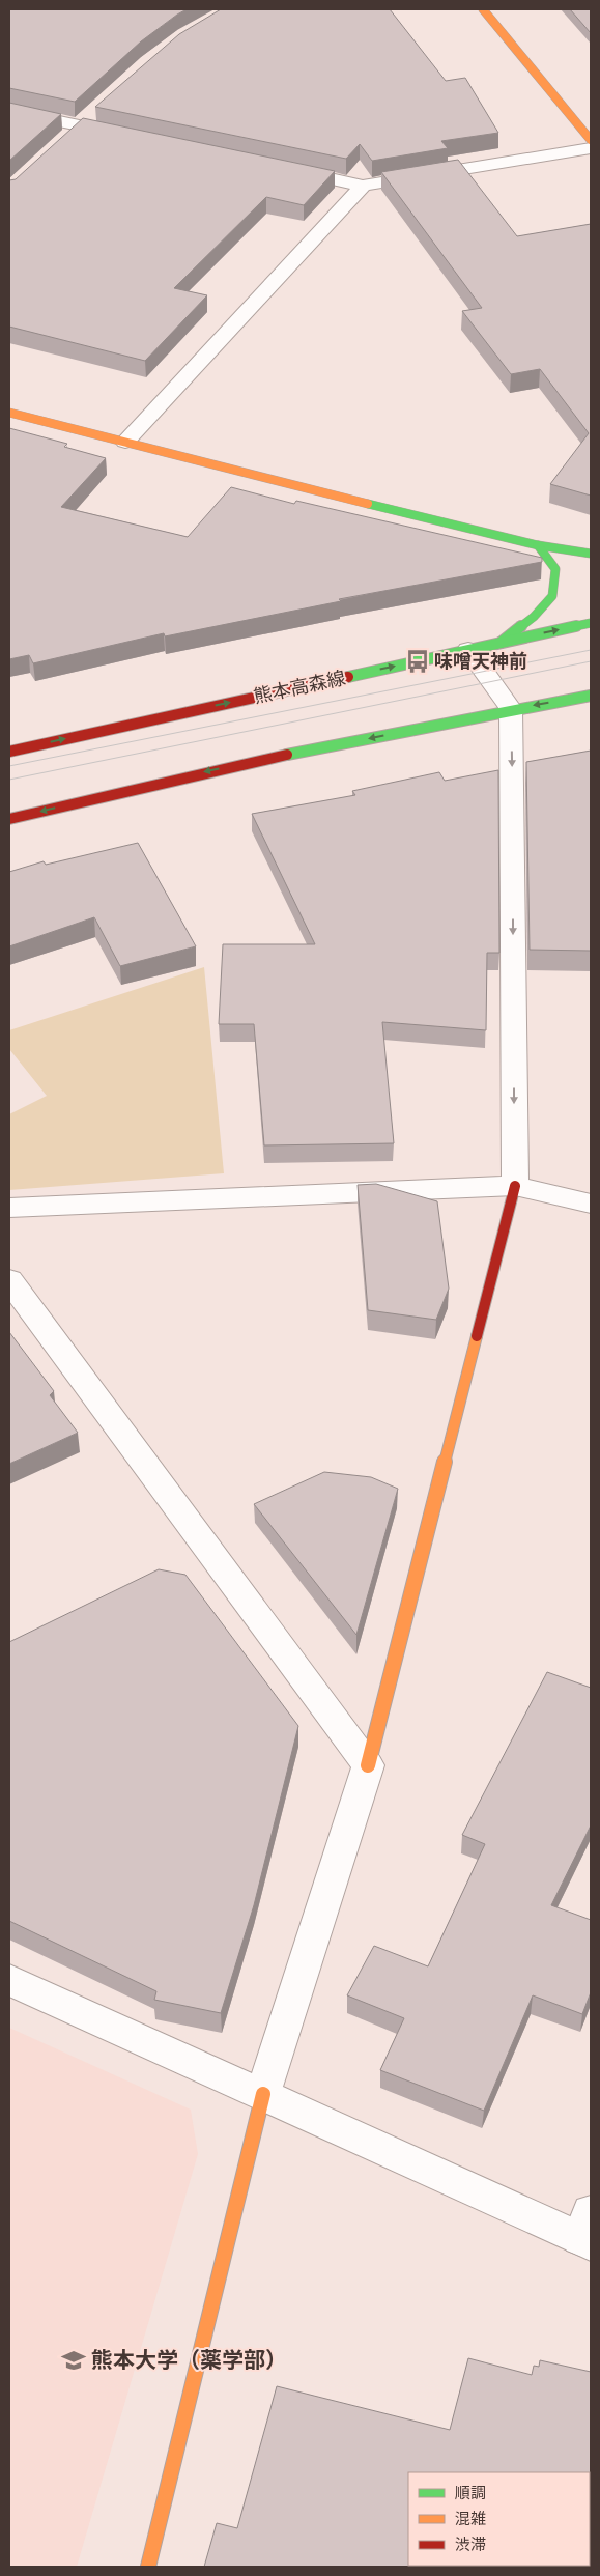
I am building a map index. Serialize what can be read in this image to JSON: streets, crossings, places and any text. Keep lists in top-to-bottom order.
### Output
{
  "streets": {
    "street": ["熊本高森線"]
  },
  "places": {
    "bus stop": ["味噌天神前"],
    "school or university": ["熊本大学（薬学部）"]
  },
  "legend": ["順調", "混雑", "渋滞"]
}
